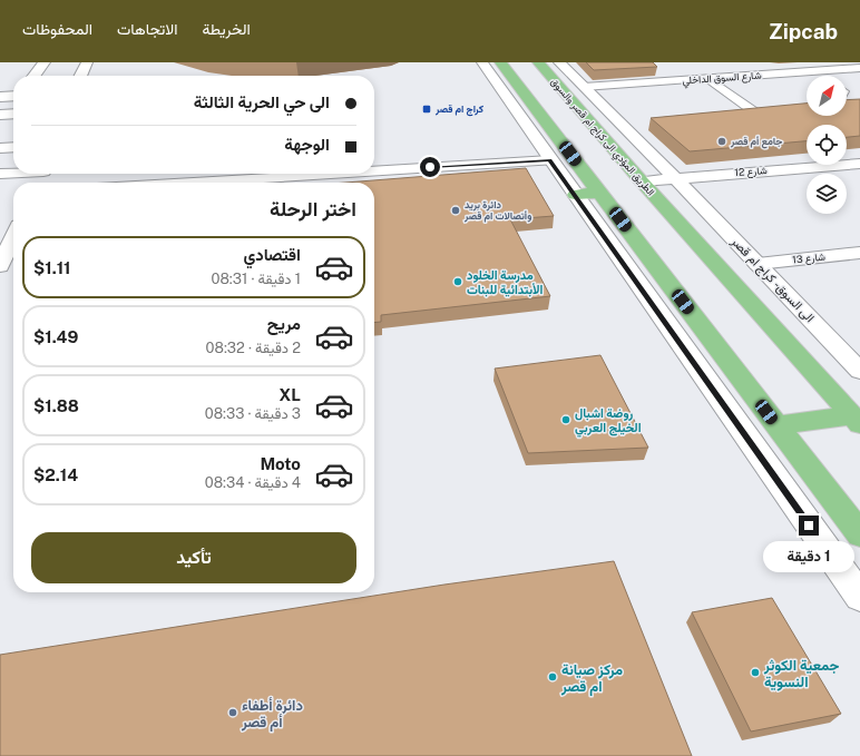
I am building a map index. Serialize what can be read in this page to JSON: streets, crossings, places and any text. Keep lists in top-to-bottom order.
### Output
{
  "streets": {
    "main road": ["الطريق المؤدي الى كراج ام قصر والسوق"],
    "street": [
      "شارع السوق الداخلي",
      "شارع 12",
      "شارع 13",
      "الى السوق - كراج ام قصر"
    ]
  },
  "crossings": [
    ["شارع السوق الداخلي", "الى السوق - كراج ام قصر"],
    ["الطريق المؤدي الى كراج ام قصر والسوق", "شارع 12"],
    ["شارع 12", "الى السوق - كراج ام قصر"],
    ["شارع 13", "الى السوق - كراج ام قصر"]
  ],
  "places": {
    "transit": ["كراج ام قصر"],
    "other": [
      "جامع أم قصر",
      "دائرة بريد وأتصالات ام قصر",
      "مدرسة الخلود الأبتدائية للبنات",
      "روضة اشبال الخيلج العربي",
      "جمعية الكوثر النسوية",
      "مركز صيانة ام قصر",
      "دائرة أطفاء أم قصر"
    ]
  },
  "north": "top right",
  "page": {
    "header": "Zipcab",
    "nav": ["الخريطة", "الاتجاهات", "المحفوظات"],
    "banner": ["الى حي الحرية الثالثة", "الوجهة"],
    "heading": "اختر الرحلة",
    "list": [
      {
        "name": "اقتصادي",
        "note": "1 دقيقة · 08:31",
        "value": "$1.11"
      },
      {
        "name": "مريح",
        "note": "2 دقيقة · 08:32",
        "value": "$1.49"
      },
      {
        "name": "XL",
        "note": "3 دقيقة · 08:33",
        "value": "$1.88"
      },
      {
        "name": "Moto",
        "note": "4 دقيقة · 08:34",
        "value": "$2.14"
      }
    ],
    "buttons": "تأكيد",
    "bubble": "1 دقيقة"
  }
}
